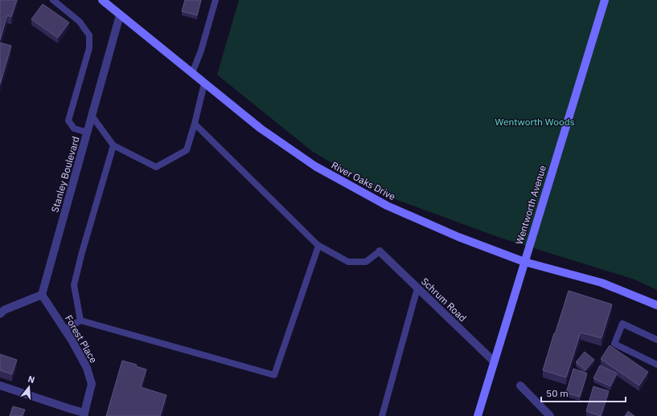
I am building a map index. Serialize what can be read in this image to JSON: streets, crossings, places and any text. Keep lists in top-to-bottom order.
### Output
{
  "streets": {
    "main road": ["River Oaks Drive", "Wentworth Avenue"],
    "street": ["Stanley Boulevard", "Schrum Road", "Forest Place"]
  },
  "crossings": [
    ["Stanley Boulevard", "River Oaks Drive"],
    ["Stanley Boulevard", "Forest Place"],
    ["River Oaks Drive", "Wentworth Avenue"],
    ["Wentworth Avenue", "Schrum Road"]
  ],
  "parks": ["Wentworth Woods"],
  "scale_bar": "50 m",
  "north": "top"
}
